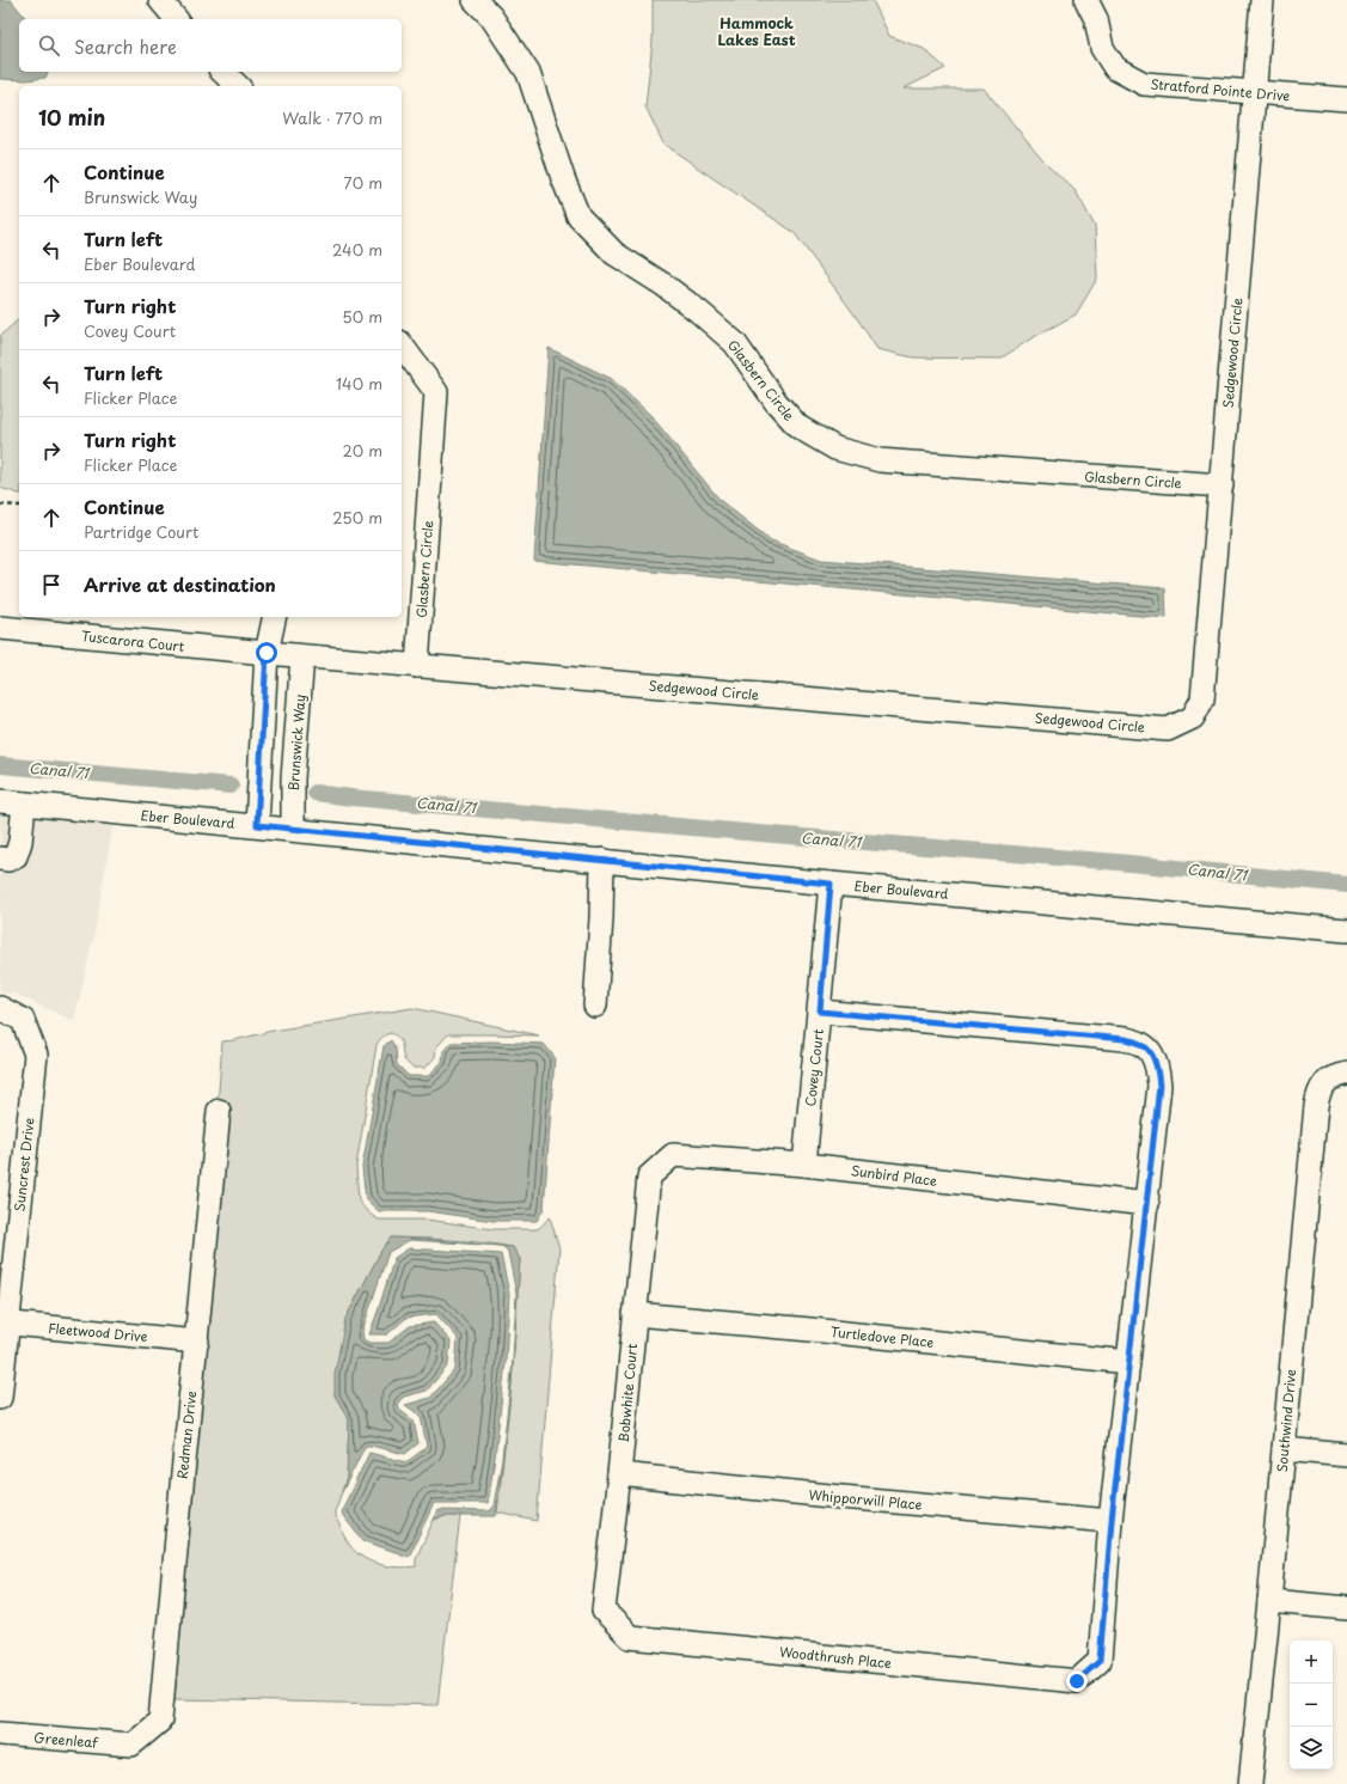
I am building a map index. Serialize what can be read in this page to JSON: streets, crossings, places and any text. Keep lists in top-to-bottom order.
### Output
{
  "streets": {
    "street": [
      "Stratford Pointe Drive",
      "Sedgewood Circle",
      "Glasbern Circle",
      "Tuscarora Court",
      "Brunswick Way",
      "Eber Boulevard",
      "Covey Court",
      "Suncrest Drive",
      "Sunbird Place",
      "Fleetwood Drive",
      "Turtledove Place",
      "Bobwhite Court",
      "Southwind Drive",
      "Redman Drive",
      "Whipporwill Place",
      "Woodthrush Place",
      "Greenleaf"
    ]
  },
  "crossings": [
    ["Stratford Pointe Drive", "Sedgewood Circle"],
    ["Sedgewood Circle", "Glasbern Circle"],
    ["Sedgewood Circle", "Tuscarora Court"],
    ["Sedgewood Circle", "Brunswick Way"],
    ["Brunswick Way", "Eber Boulevard"],
    ["Eber Boulevard", "Covey Court"],
    ["Covey Court", "Sunbird Place"],
    ["Suncrest Drive", "Fleetwood Drive"],
    ["Sunbird Place", "Bobwhite Court"],
    ["Fleetwood Drive", "Redman Drive"],
    ["Turtledove Place", "Bobwhite Court"],
    ["Bobwhite Court", "Whipporwill Place"],
    ["Bobwhite Court", "Woodthrush Place"],
    ["Redman Drive", "Greenleaf"],
    ["Whipporwill Place", "Woodthrush Place"]
  ],
  "districts": ["Hammock Lakes East"],
  "water": ["Canal 71"],
  "page": {
    "search": "Search here",
    "heading": ["10 min", "Walk · 770 m"],
    "list": [
      ["Continue", "Brunswick Way", "70 m"],
      ["Turn left", "Eber Boulevard", "240 m"],
      ["Turn right", "Covey Court", "50 m"],
      ["Turn left", "Flicker Place", "140 m"],
      ["Turn right", "Flicker Place", "20 m"],
      ["Continue", "Partridge Court", "250 m"],
      "Arrive at destination"
    ],
    "map_buttons": ["+", "−"]
  }
}
